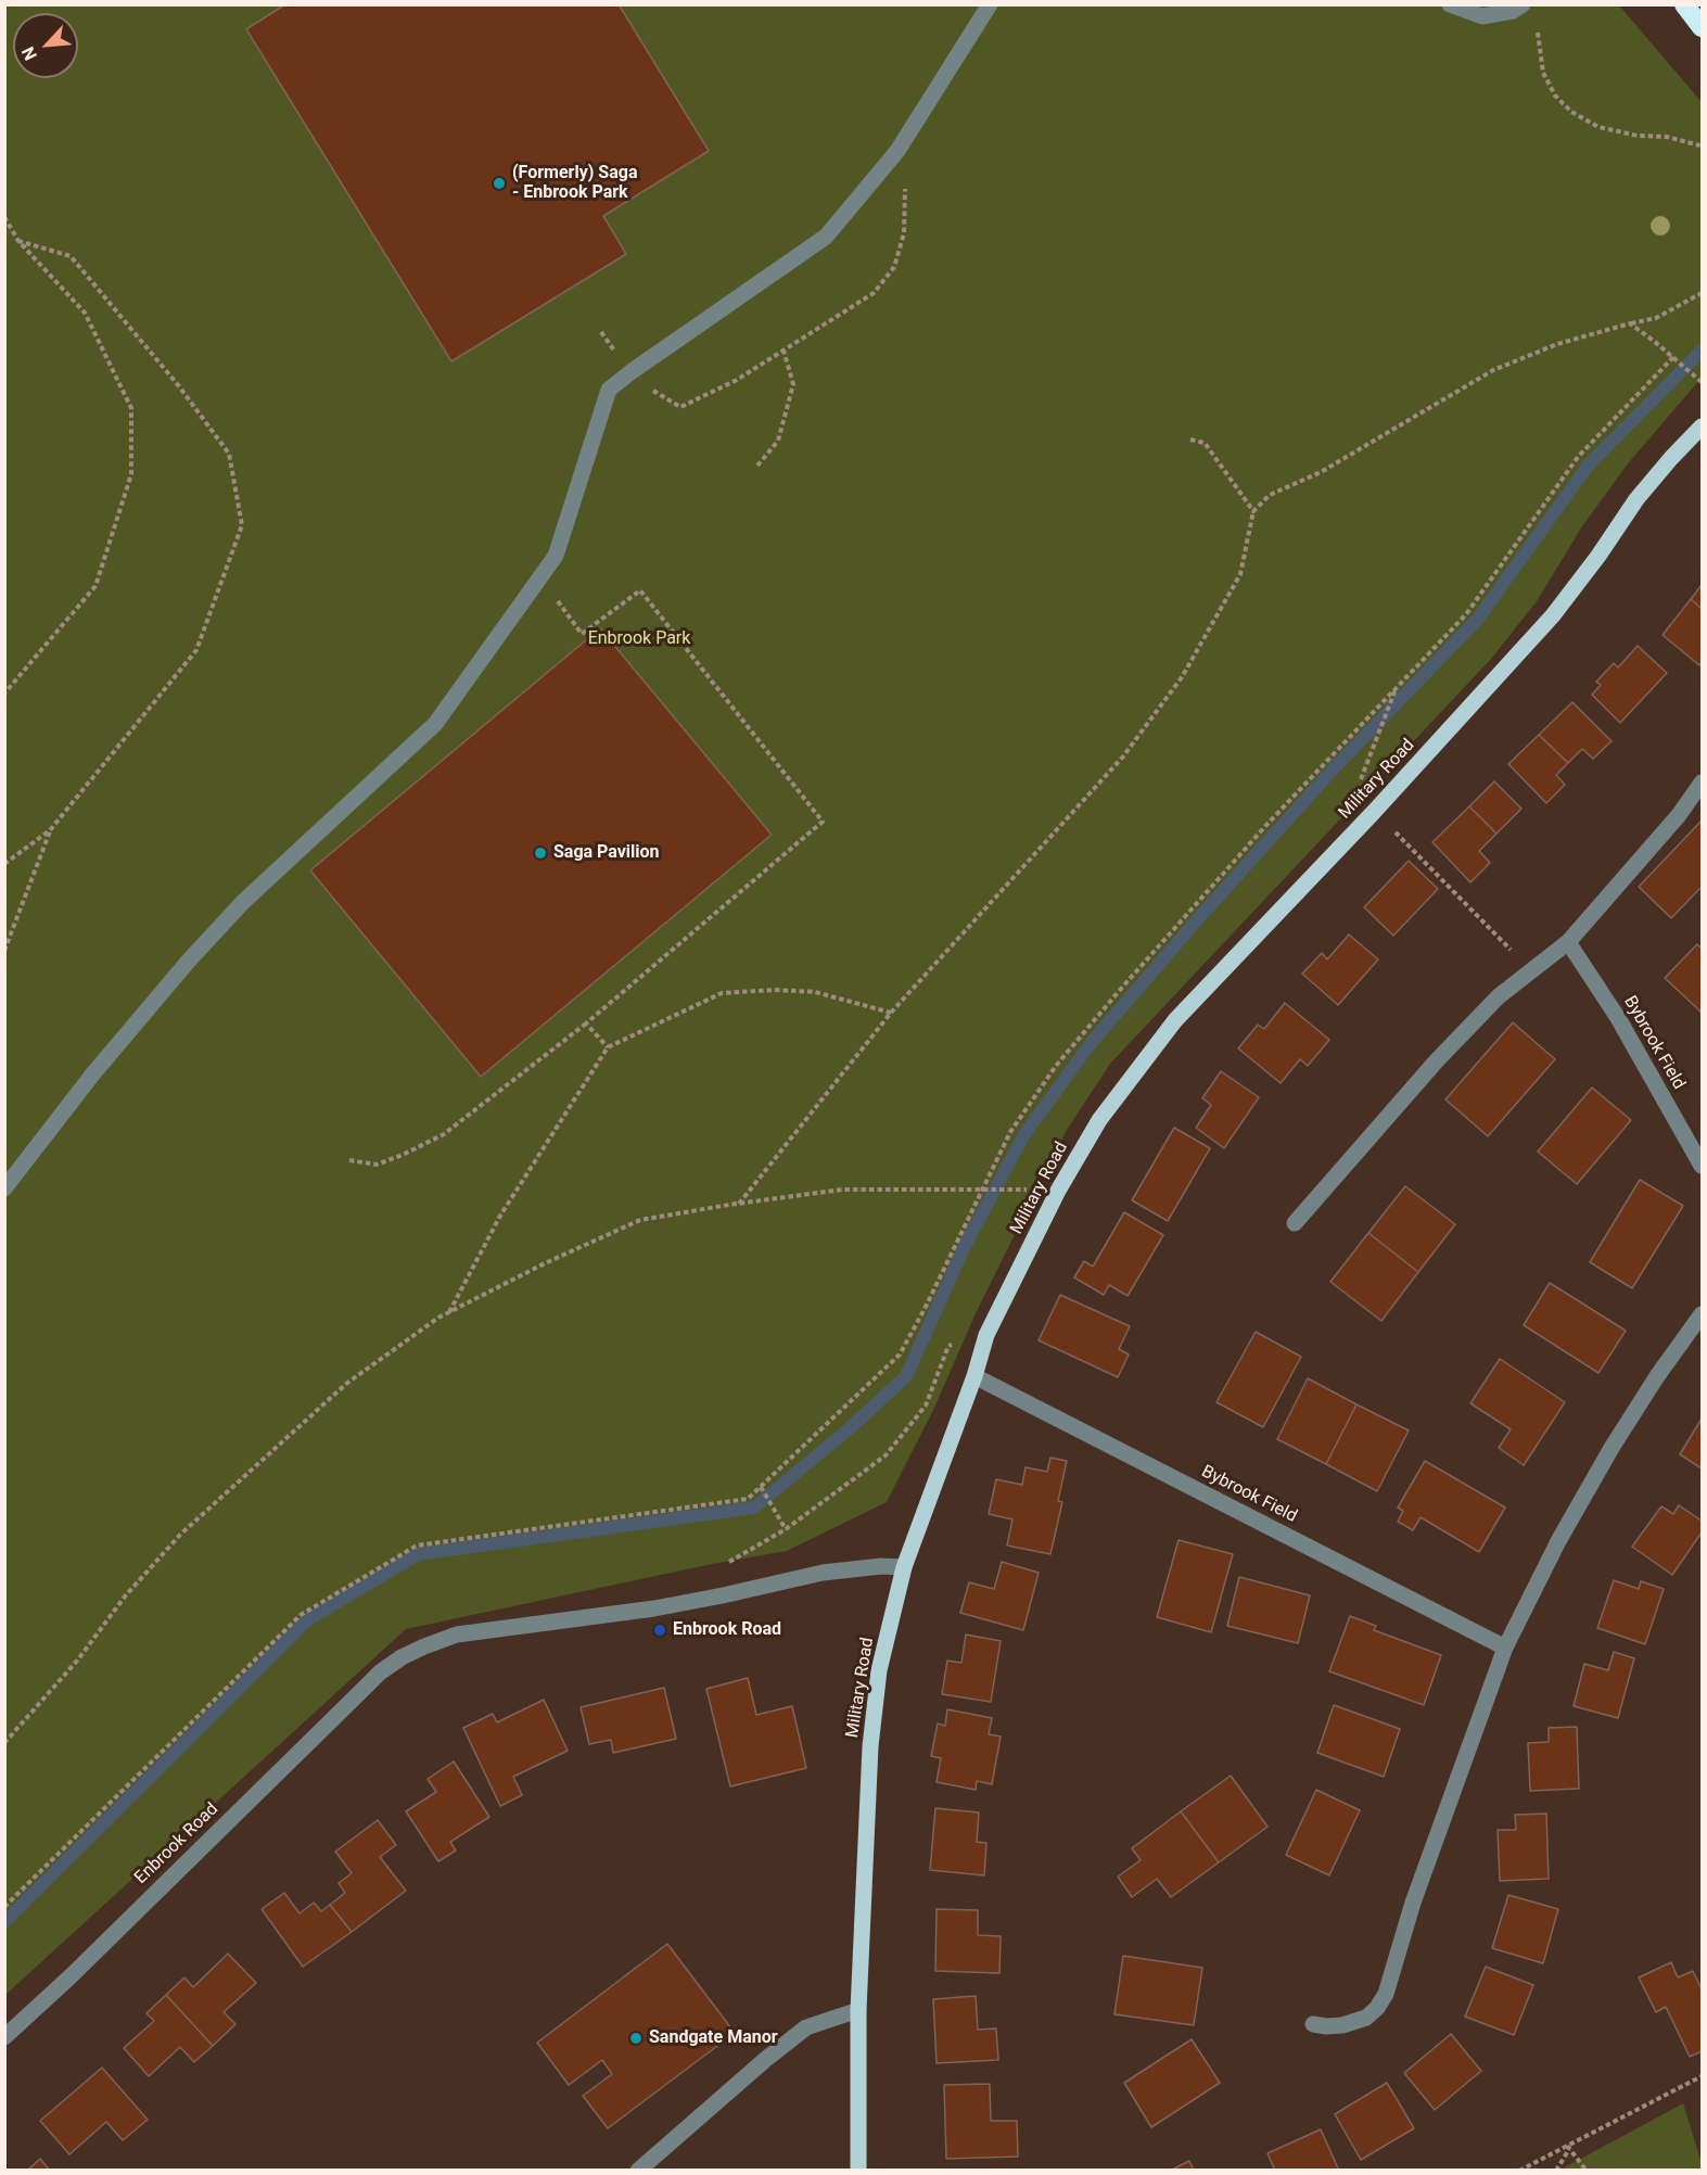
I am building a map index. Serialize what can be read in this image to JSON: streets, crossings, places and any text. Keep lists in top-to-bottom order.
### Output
{
  "streets": {
    "main road": ["Military Road"],
    "street": ["Bybrook Field", "Enbrook Road"]
  },
  "crossings": [
    ["Military Road", "Bybrook Field"],
    ["Military Road", "Enbrook Road"]
  ],
  "parks": ["Enbrook Park"],
  "places": [
    "(Formerly) Saga - Enbrook Park",
    "Saga Pavilion",
    "Enbrook Road",
    "Sandgate Manor"
  ],
  "north": "bottom left"
}
